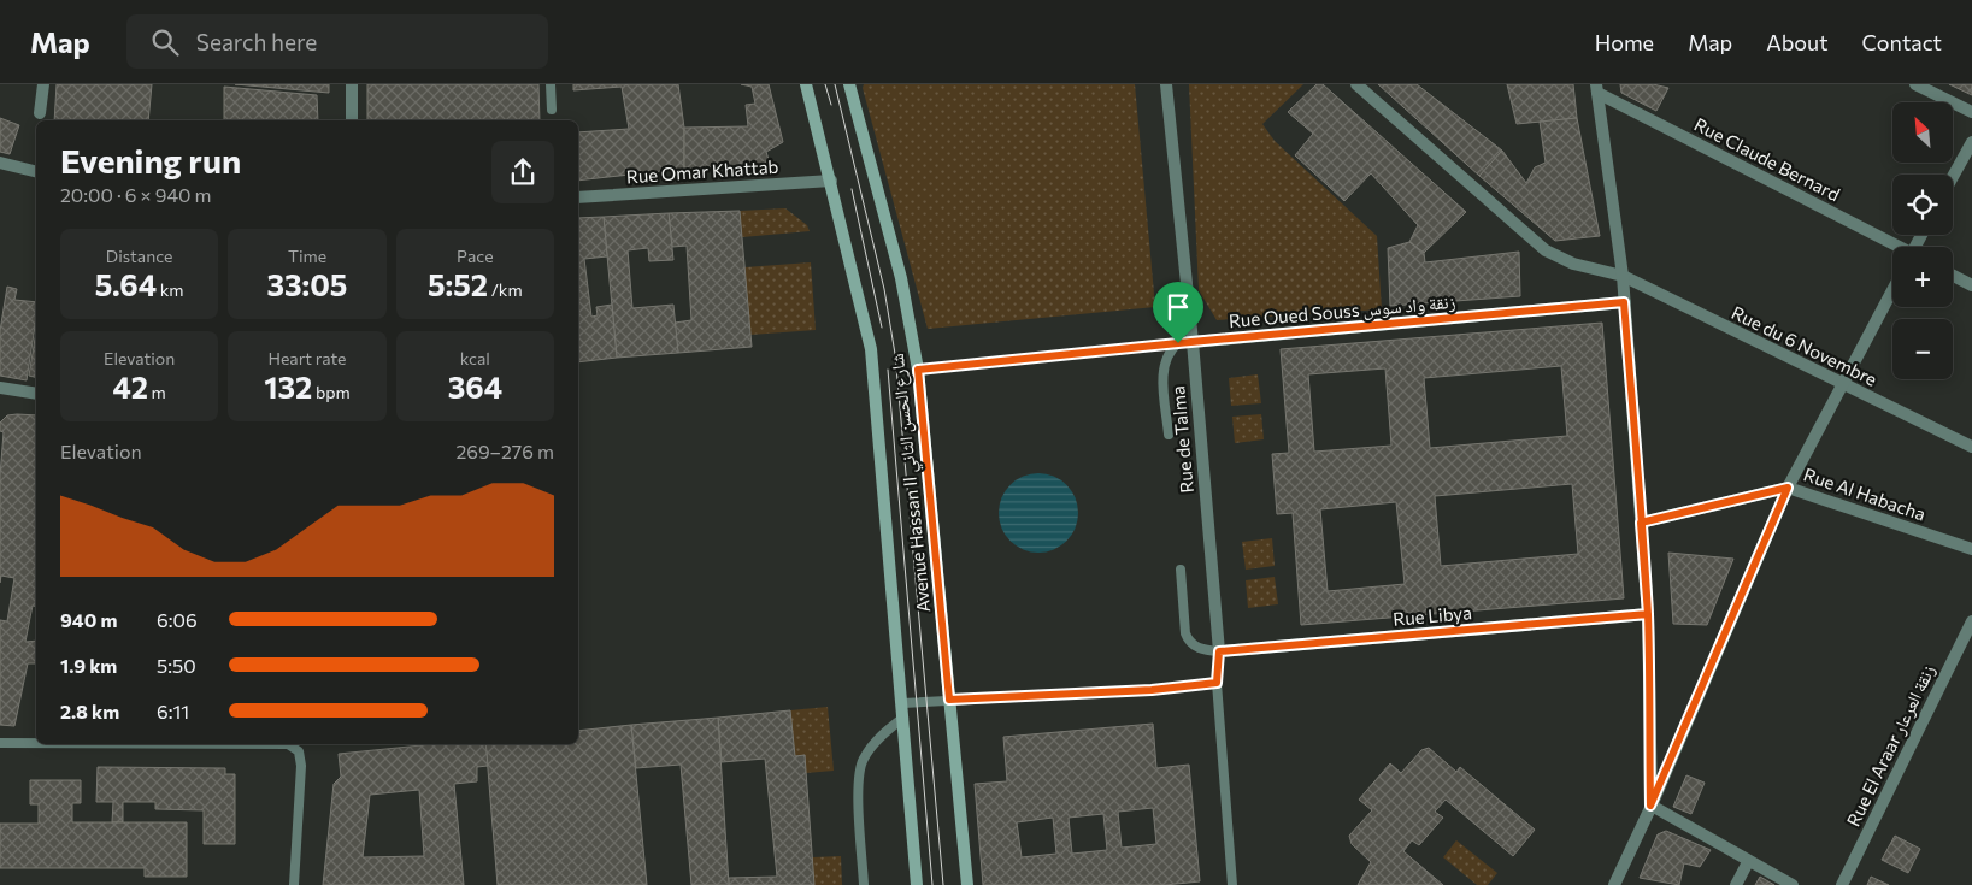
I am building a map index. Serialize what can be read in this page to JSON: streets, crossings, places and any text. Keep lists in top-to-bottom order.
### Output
{
  "streets": {
    "main road": ["Avenue Hassan II شارع الحسن الثاني"],
    "street": [
      "Rue Claude Bernard",
      "Rue Omar Khattab",
      "Rue Oued Souss زنقة واد سوس",
      "Rue du 6 Novembre",
      "Rue de Talma",
      "Rue Al Habacha",
      "Rue Libya",
      "Rue El Araar زنقة العرعار"
    ]
  },
  "crossings": [
    ["Rue Omar Khattab", "Avenue Hassan II شارع الحسن الثاني"],
    ["Rue Oued Souss زنقة واد سوس", "Rue de Talma"],
    ["Rue Oued Souss زنقة واد سوس", "Avenue Hassan II شارع الحسن الثاني"],
    ["Rue de Talma", "Rue Libya"]
  ],
  "north": "top left",
  "page": {
    "header": "Map",
    "search": "Search here",
    "nav": [
      "Home",
      "Map",
      "About",
      "Contact"
    ],
    "map_buttons": ["+", "−"],
    "heading": ["Evening run", "20:00 · 6 × 940 m"],
    "stats": [
      ["Distance", "5.64 km"],
      ["Time", "33:05"],
      ["Pace", "5:52 /km"],
      ["Elevation", "42 m"],
      ["Heart rate", "132 bpm"],
      ["kcal", "364"]
    ],
    "chart": ["Elevation", "269–276 m"],
    "list": [
      {
        "name": "940 m",
        "note": "6:06"
      },
      {
        "name": "1.9 km",
        "note": "5:50"
      },
      {
        "name": "2.8 km",
        "note": "6:11"
      }
    ]
  }
}
